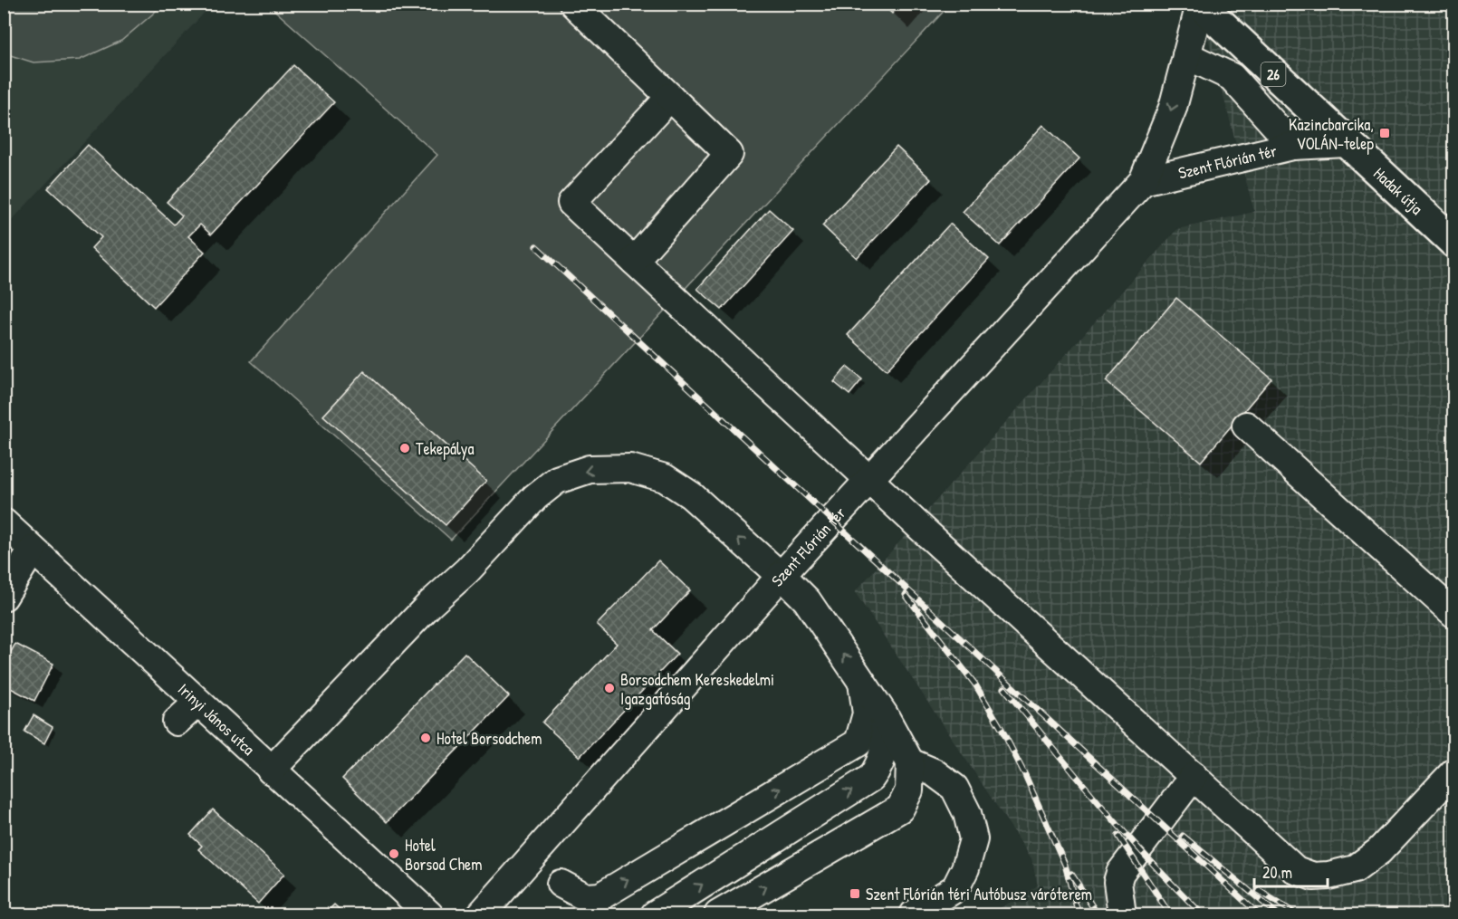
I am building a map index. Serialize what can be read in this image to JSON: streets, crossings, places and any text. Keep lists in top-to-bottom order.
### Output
{
  "streets": {
    "main road": ["26", "Hadak útja"],
    "street": ["Szent Flórián tér", "Irinyi János utca"]
  },
  "crossings": [
    ["Szent Flórián tér", "Hadak útja"]
  ],
  "places": {
    "transit": ["Kazincbarcika, VOLÁN-telep", "Szent Flórián téri Autóbusz váróterem"],
    "other": [
      "Tekepálya",
      "Borsodchem Kereskedelmi Igazgatóság",
      "Hotel Borsodchem",
      "Hotel Borsod Chem"
    ]
  },
  "scale_bar": "20 m"
}
